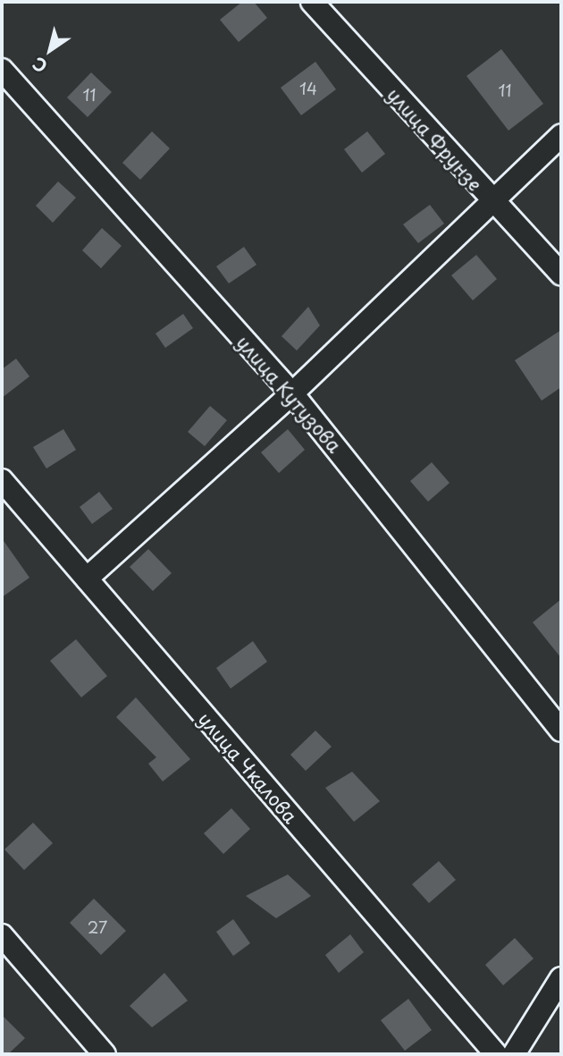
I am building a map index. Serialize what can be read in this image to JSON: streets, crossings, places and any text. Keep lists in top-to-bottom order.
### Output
{
  "streets": {
    "street": ["улица Фрунзе", "улица Кутузова", "улица Чкалова"]
  },
  "house_numbers": [
    "14",
    "11",
    "11",
    "27"
  ],
  "north": "bottom left"
}
